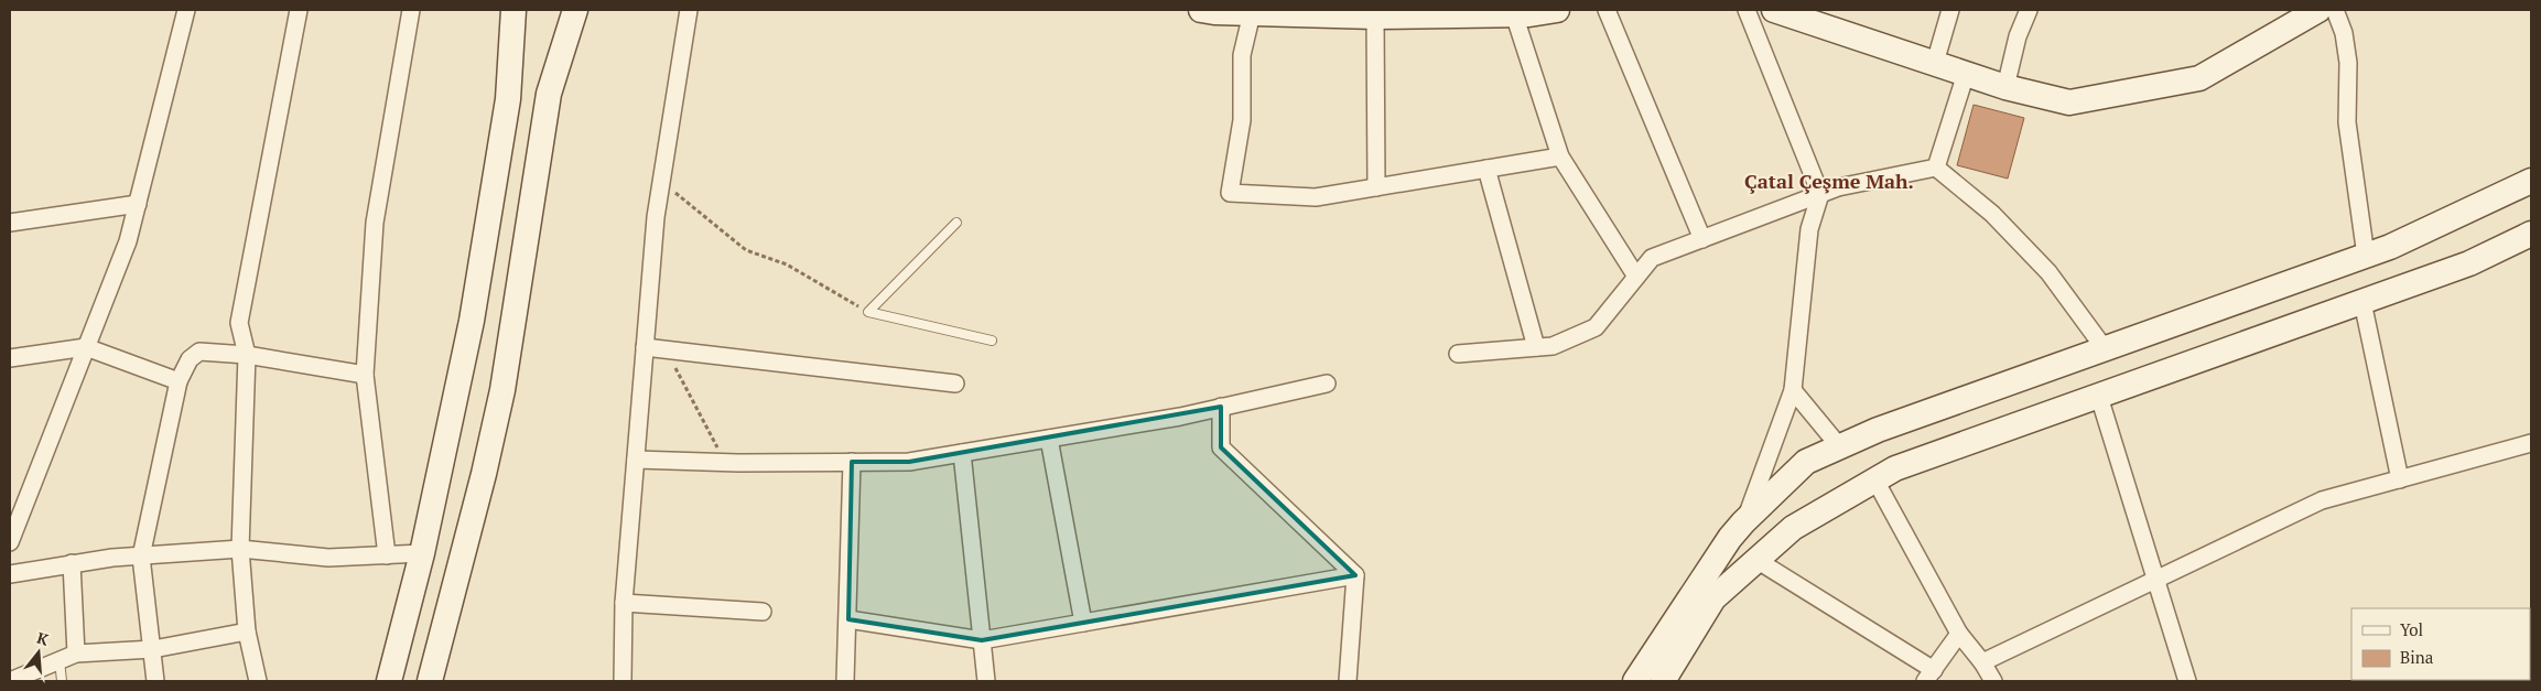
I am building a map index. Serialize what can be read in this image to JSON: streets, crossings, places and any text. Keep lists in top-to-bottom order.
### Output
{
  "districts": ["Çatal Çeşme Mah."],
  "legend": ["Yol", "Bina"],
  "north": "top"
}
